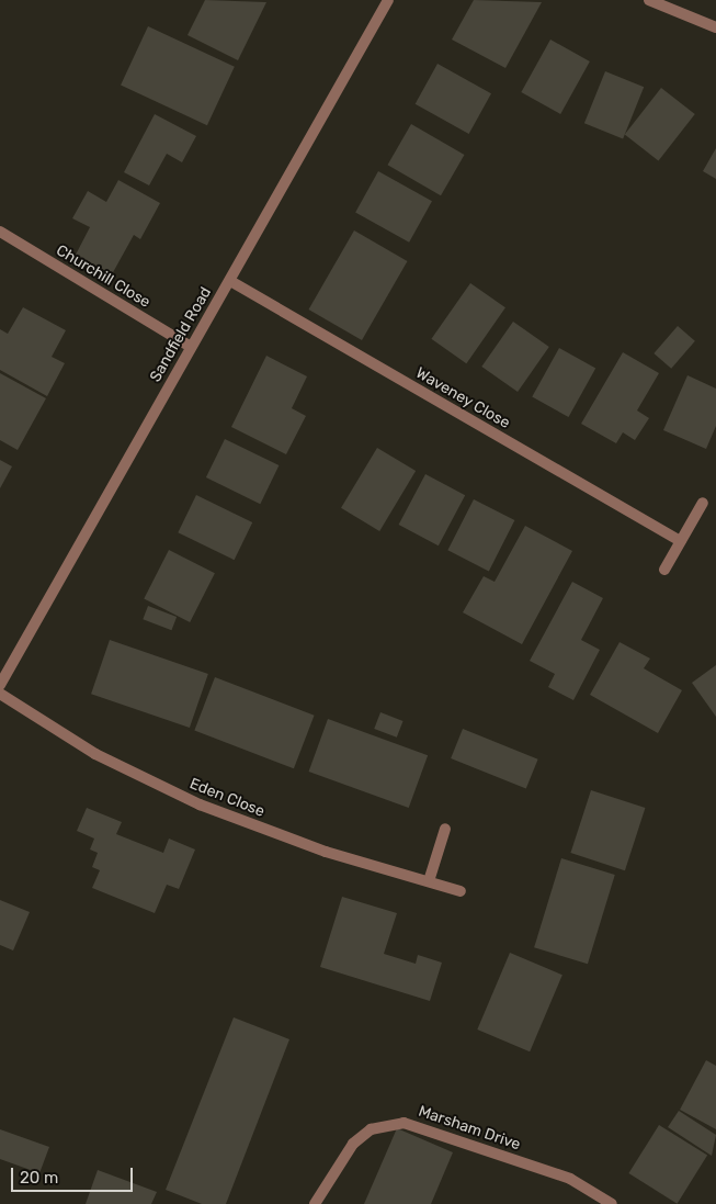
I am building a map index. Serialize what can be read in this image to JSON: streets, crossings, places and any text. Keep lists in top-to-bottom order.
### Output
{
  "streets": {
    "street": [
      "Churchill Close",
      "Sandfield Road",
      "Waveney Close",
      "Eden Close",
      "Marsham Drive"
    ]
  },
  "crossings": [
    ["Churchill Close", "Sandfield Road"],
    ["Sandfield Road", "Waveney Close"]
  ],
  "scale_bar": "20 m"
}
